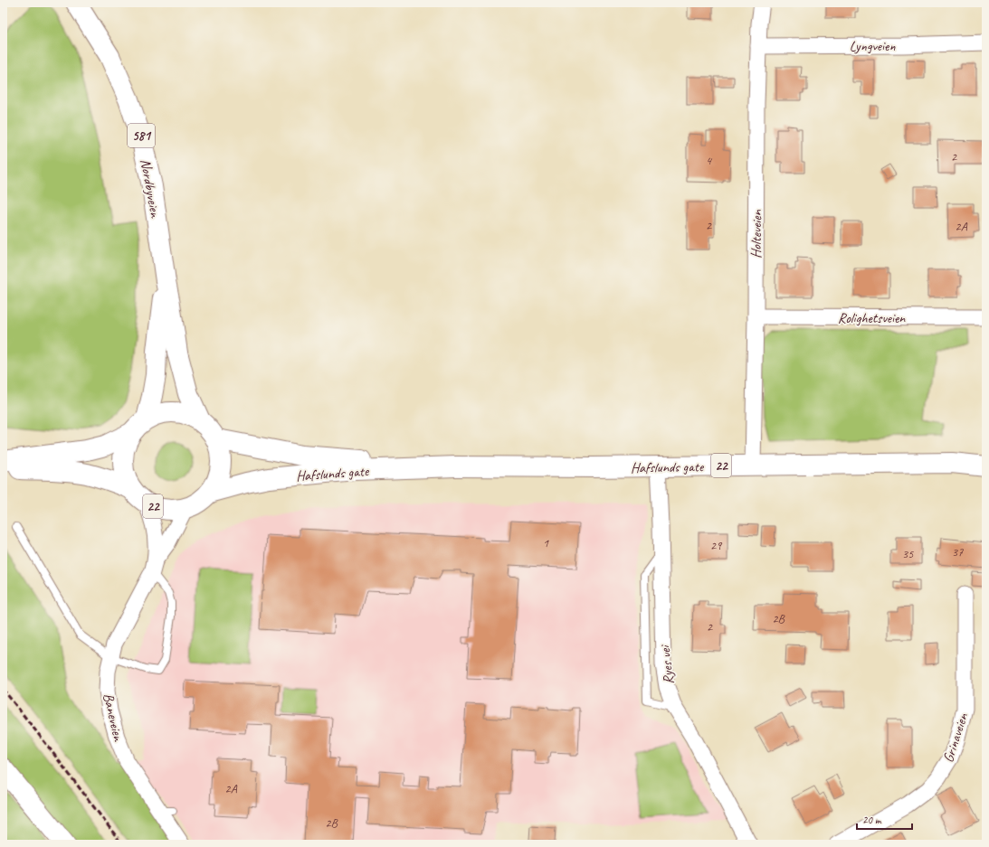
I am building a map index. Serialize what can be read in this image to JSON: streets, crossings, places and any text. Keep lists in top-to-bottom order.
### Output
{
  "streets": {
    "main road": [
      "581",
      "Nordbyveien",
      "22",
      "Hafslunds gate"
    ],
    "street": [
      "Lyngveien",
      "Holteveien",
      "Rolighetsveien",
      "Ryes vei",
      "Baneveien",
      "Grinaveien"
    ]
  },
  "crossings": [
    ["Lyngveien", "Holteveien"],
    ["Nordbyveien", "22"],
    ["Nordbyveien", "Hafslunds gate"],
    ["Nordbyveien", "Baneveien"],
    ["Holteveien", "Rolighetsveien"],
    ["Holteveien", "Hafslunds gate"],
    ["22", "Hafslunds gate"],
    ["22", "Baneveien"],
    ["Hafslunds gate", "Ryes vei"],
    ["Hafslunds gate", "Baneveien"]
  ],
  "house_numbers": [
    "2",
    "4",
    "2",
    "2A",
    "1",
    "29",
    "37",
    "35",
    "2B",
    "2",
    "2A",
    "2B"
  ],
  "scale_bar": "20 m"
}
